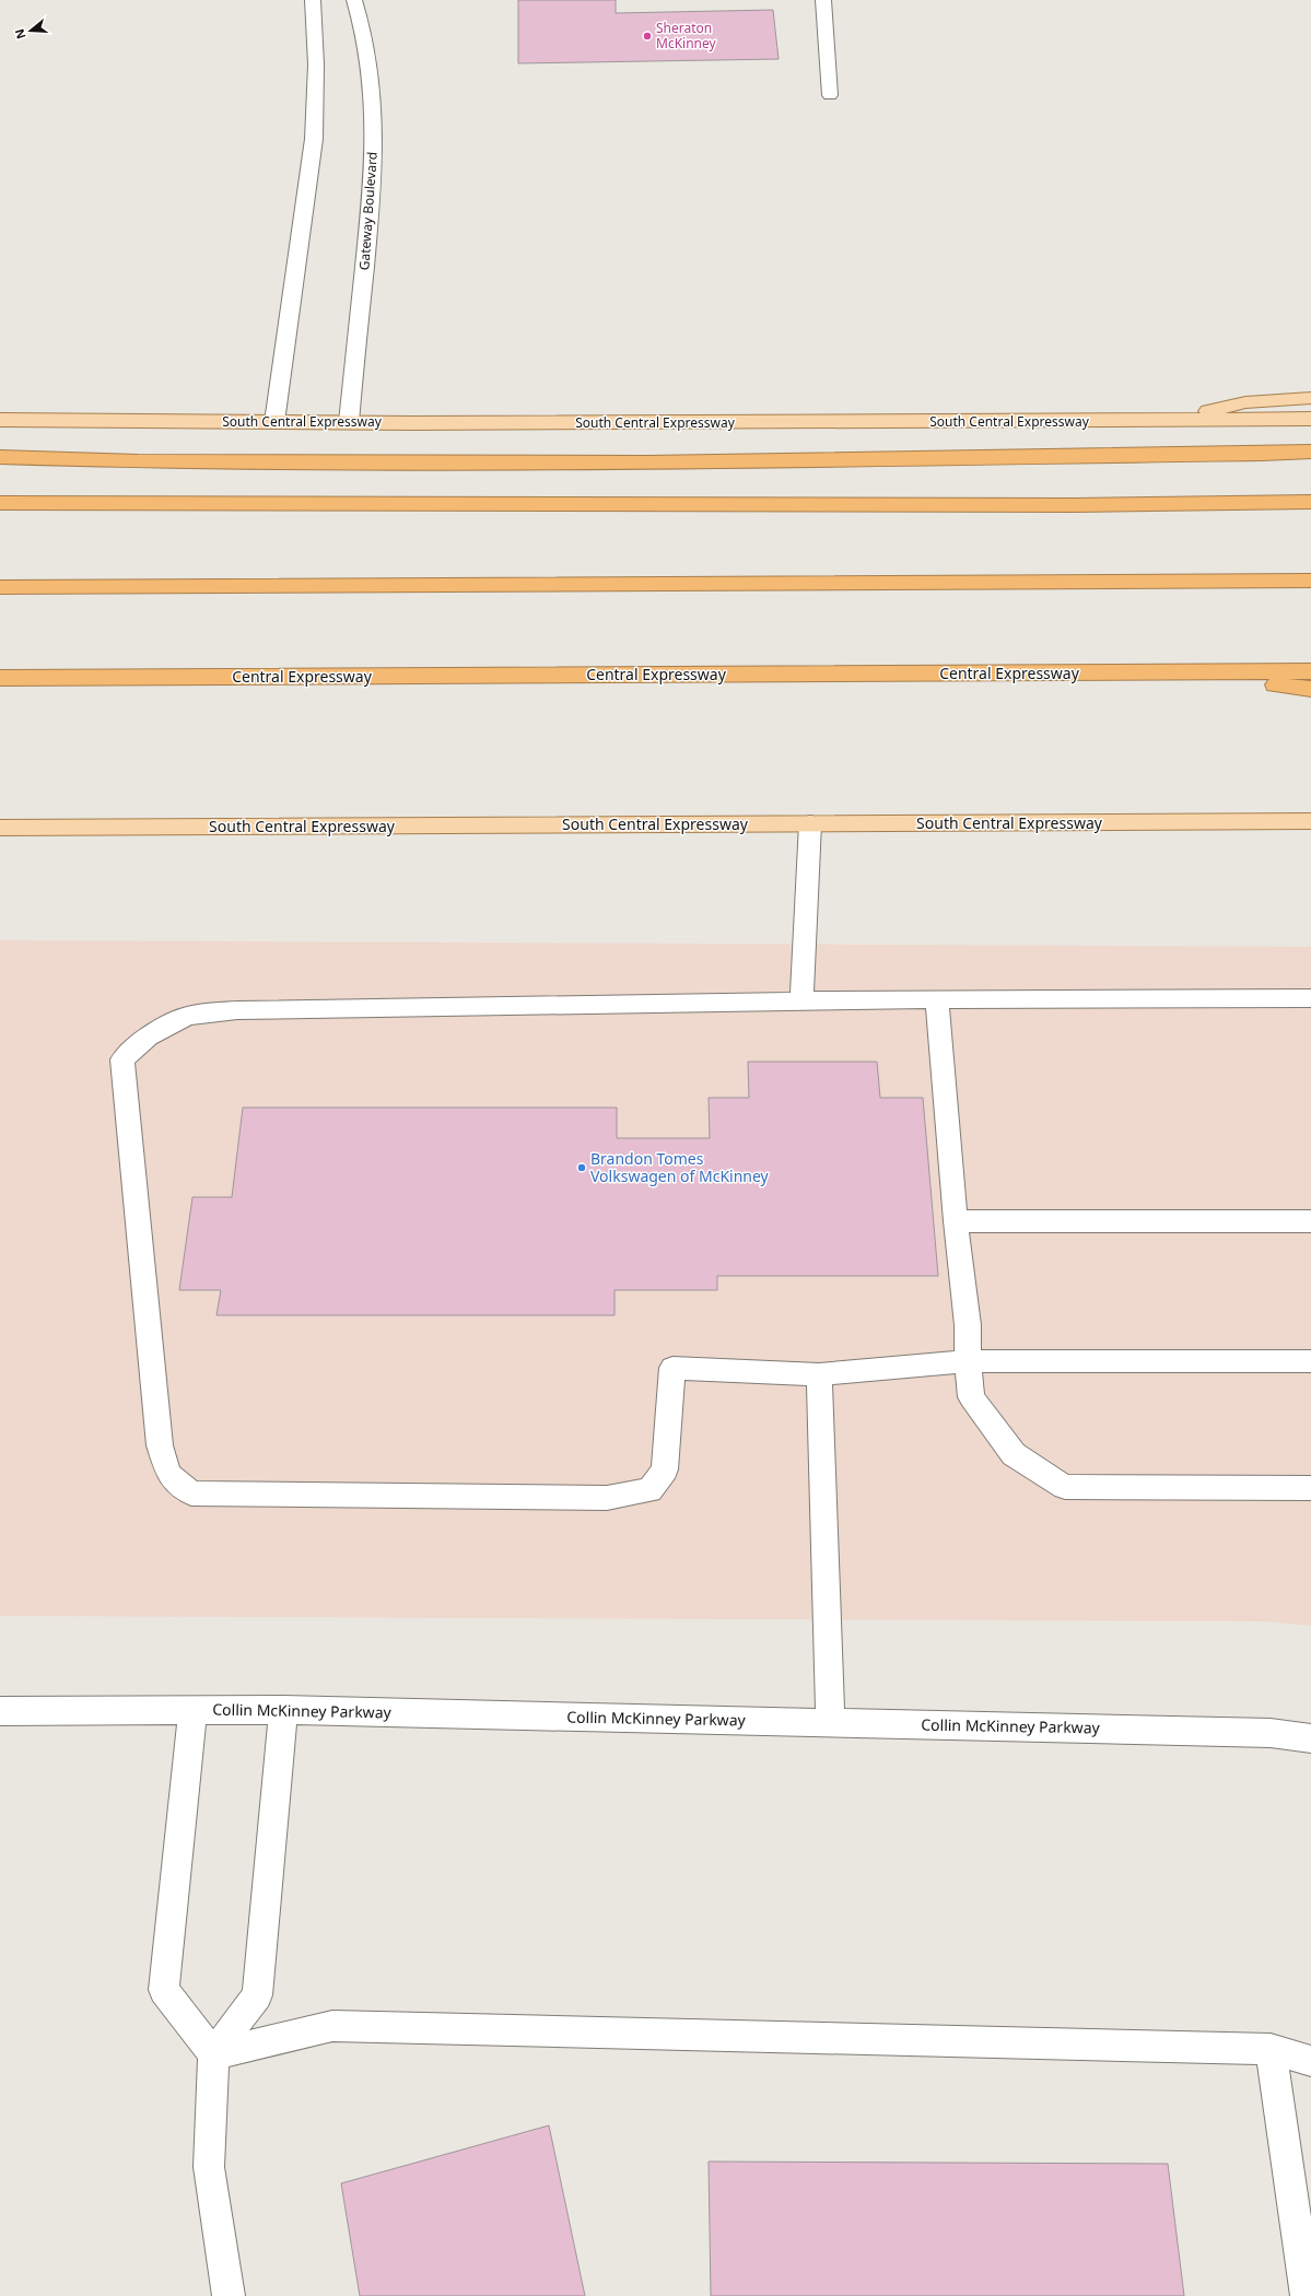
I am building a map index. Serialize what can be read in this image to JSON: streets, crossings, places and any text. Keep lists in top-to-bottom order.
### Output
{
  "streets": {
    "highway": ["Central Expressway"],
    "main road": ["South Central Expressway"],
    "street": ["Gateway Boulevard", "Collin McKinney Parkway"]
  },
  "crossings": [
    ["Gateway Boulevard", "South Central Expressway"]
  ],
  "places": ["Sheraton McKinney", "Brandon Tomes Volkswagen of McKinney"],
  "north": "left"
}
